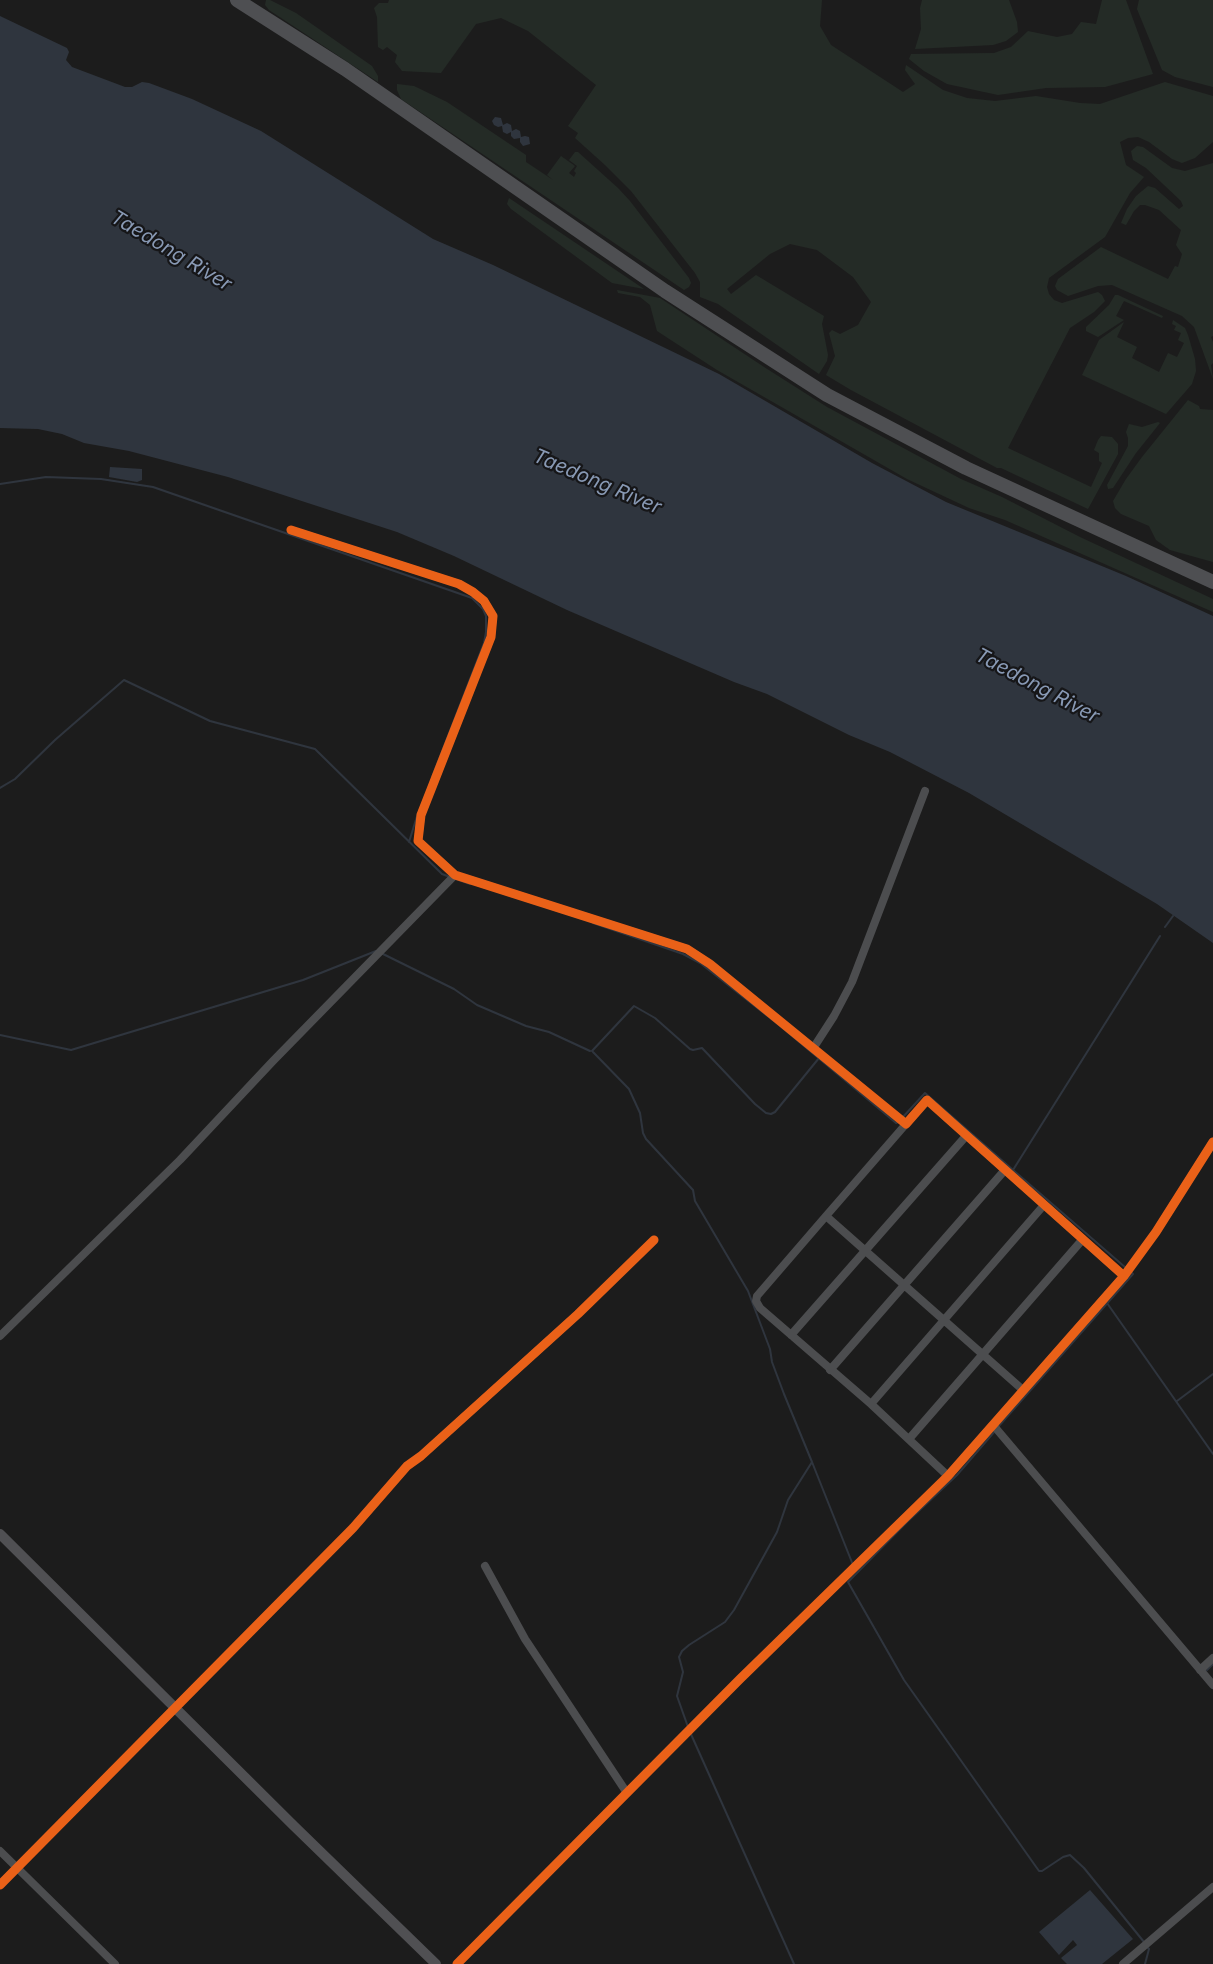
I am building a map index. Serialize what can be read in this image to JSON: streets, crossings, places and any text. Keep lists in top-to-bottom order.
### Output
{
  "water": ["Taedong River"]
}
